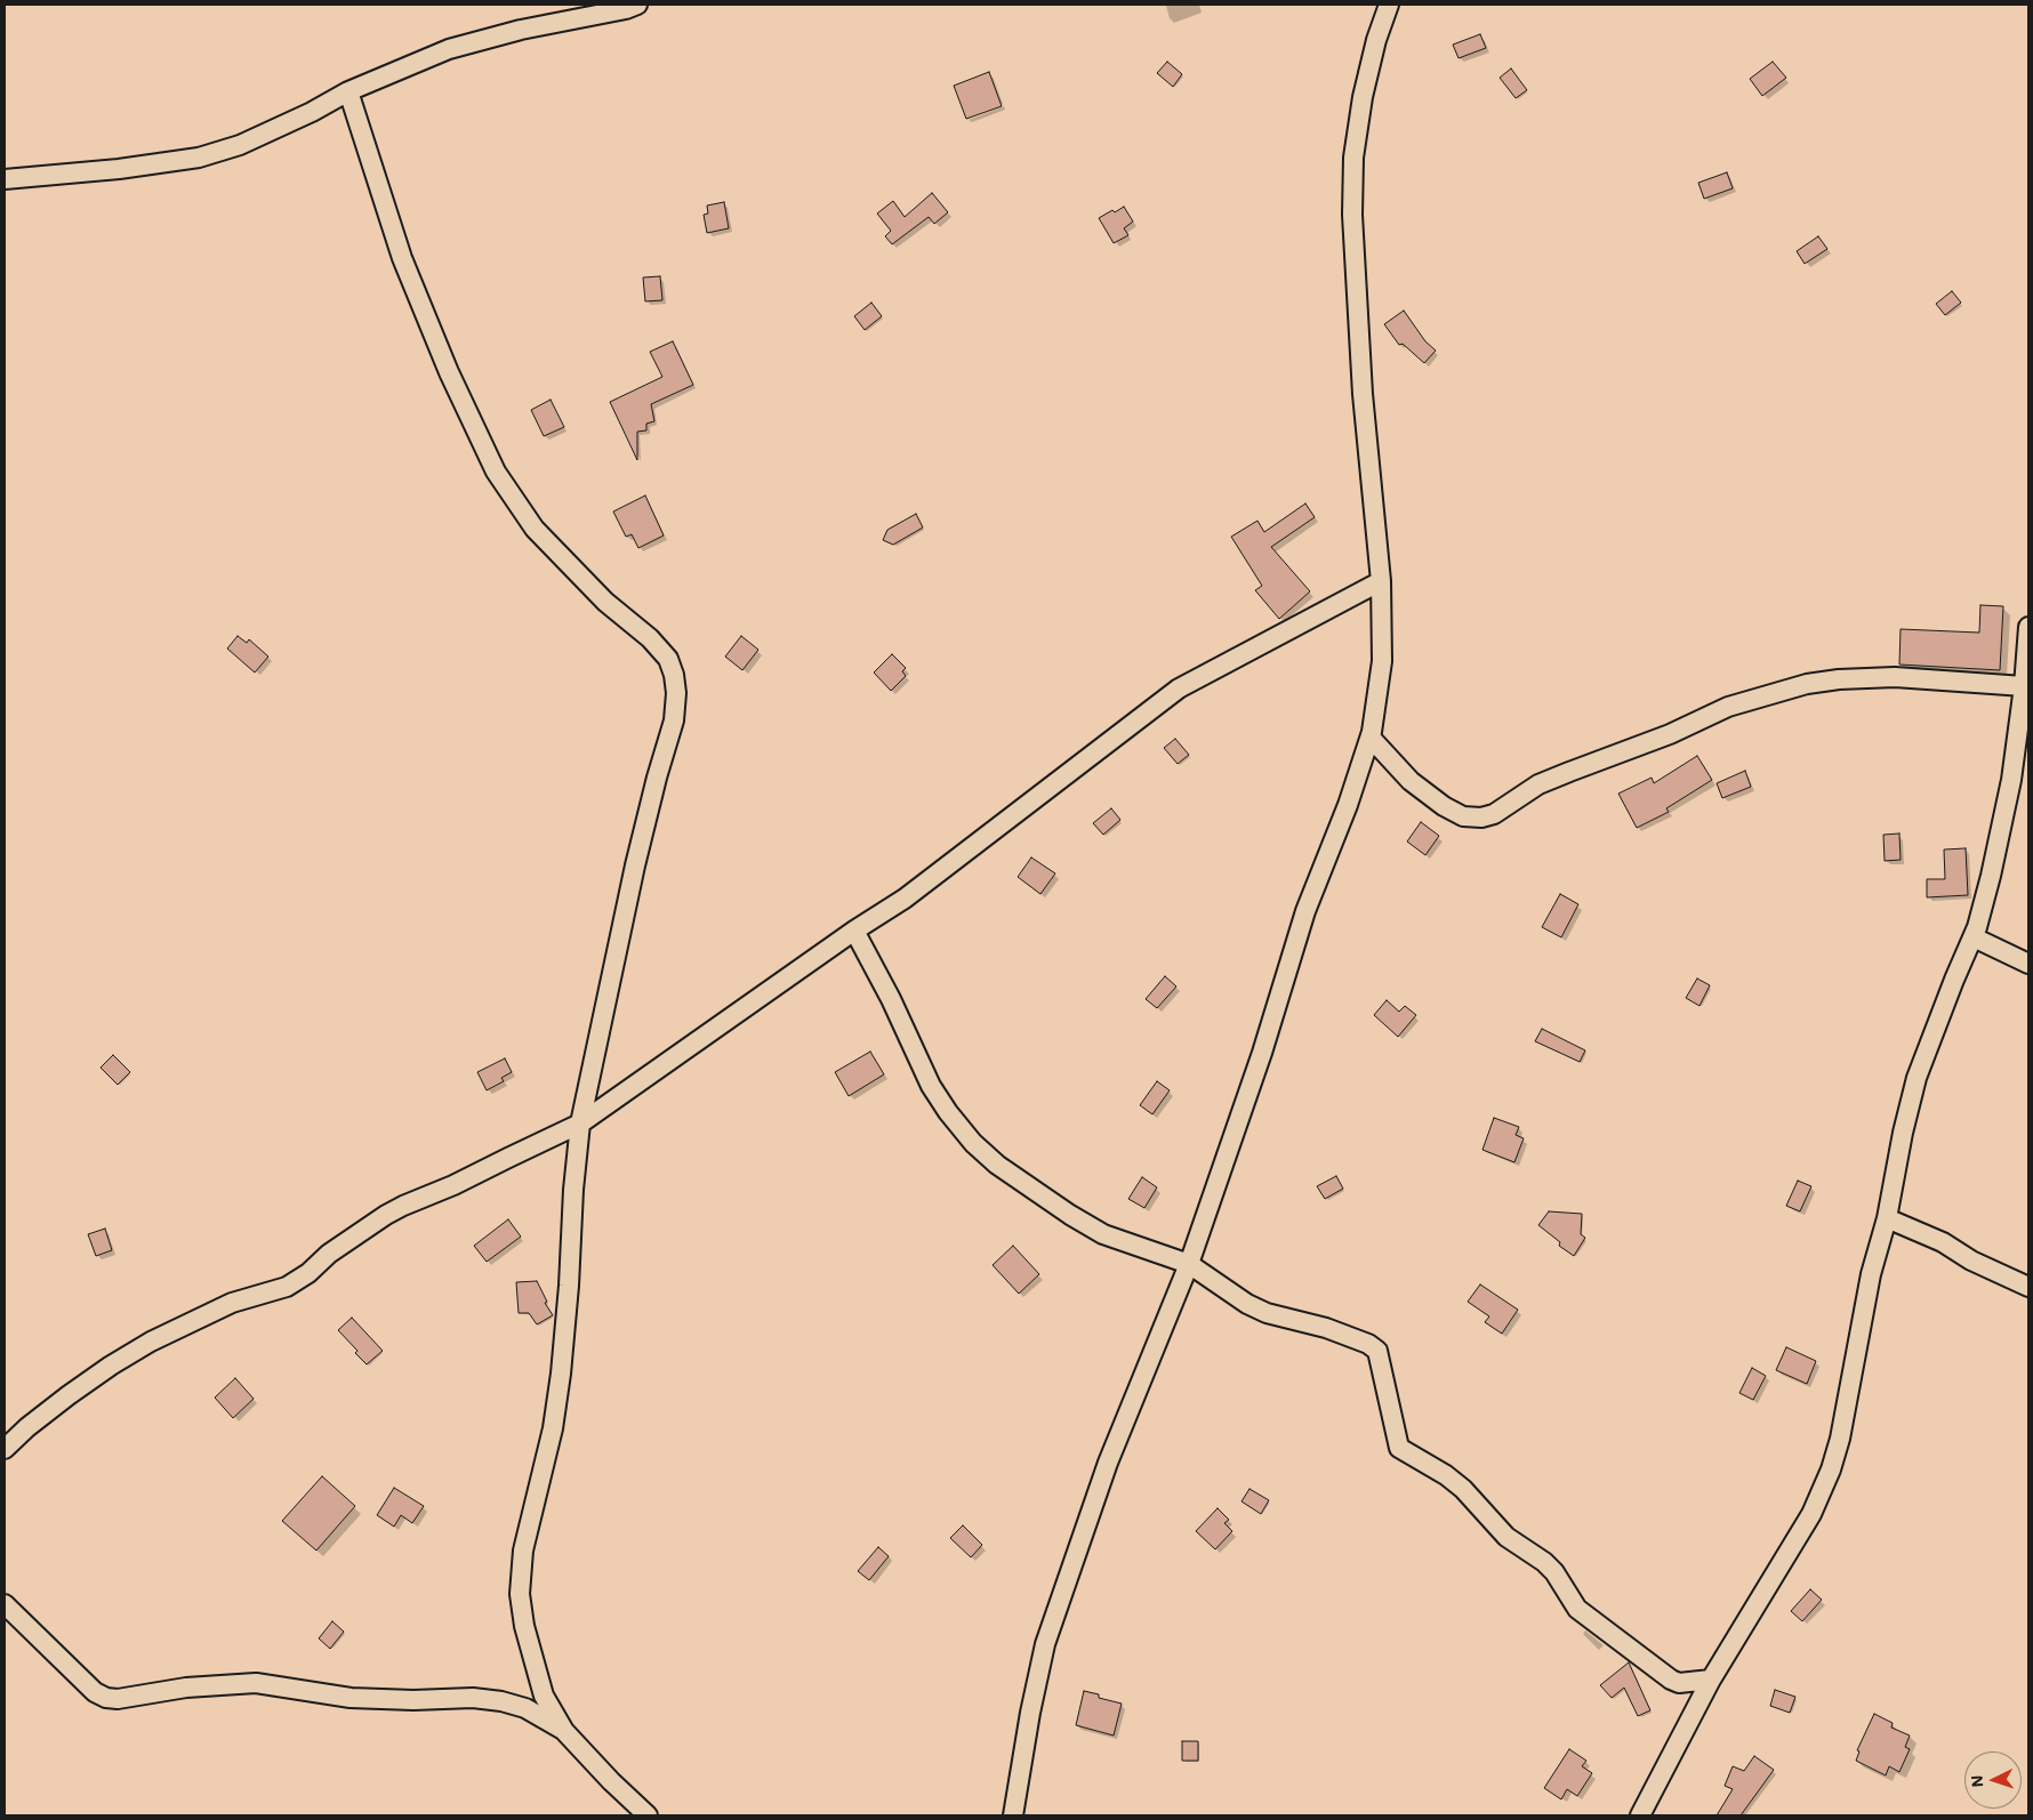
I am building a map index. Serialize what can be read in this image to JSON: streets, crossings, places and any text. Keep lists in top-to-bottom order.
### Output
{
  "north": "left"
}
